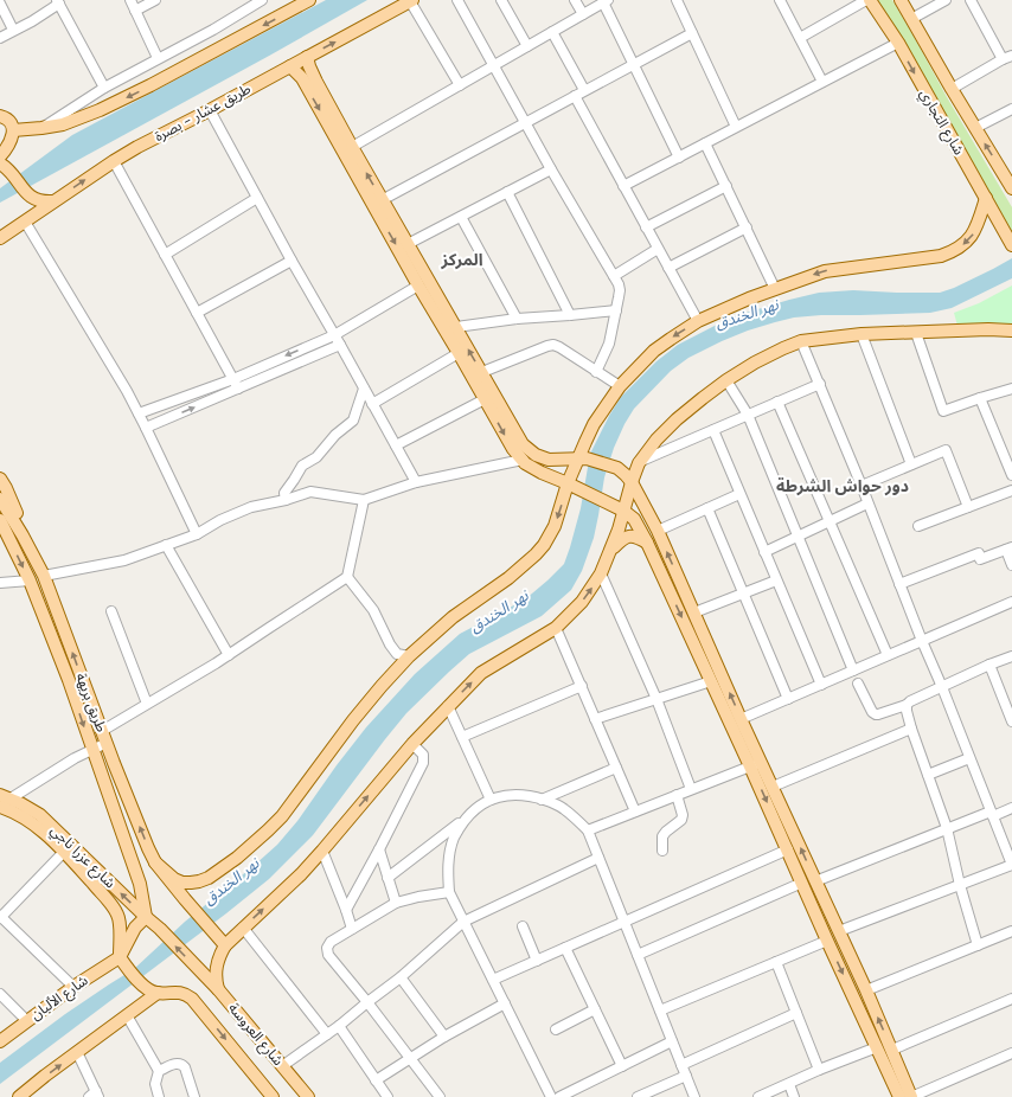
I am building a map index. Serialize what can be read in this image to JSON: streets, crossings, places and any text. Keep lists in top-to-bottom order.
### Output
{
  "streets": {
    "main road": [
      "طريق عشار - بصرة",
      "شارع التجاري",
      "طريق بريهة",
      "شارع عزرا ناجي",
      "شارع الألبان",
      "شارع العروسة"
    ]
  },
  "crossings": [
    ["طريق بريهة", "شارع عزرا ناجي"],
    ["شارع عزرا ناجي", "شارع الألبان"],
    ["شارع عزرا ناجي", "شارع العروسة"]
  ],
  "districts": ["المركز", "دور حواش الشرطة"],
  "water": ["نهر الخندق"]
}
